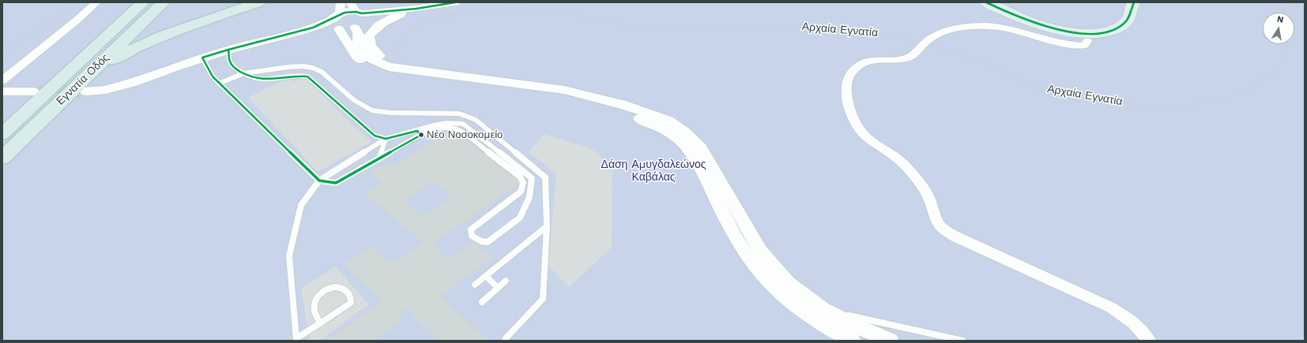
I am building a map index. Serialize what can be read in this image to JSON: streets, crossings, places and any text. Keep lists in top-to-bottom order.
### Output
{
  "streets": {
    "highway": ["Εγνατία Οδός"],
    "path": ["Αρχαία Εγνατία"]
  },
  "parks": ["Δάση Αμυγδαλεώνος Καβάλας"],
  "places": ["Νέο Νοσοκομείο"],
  "north": "top"
}
